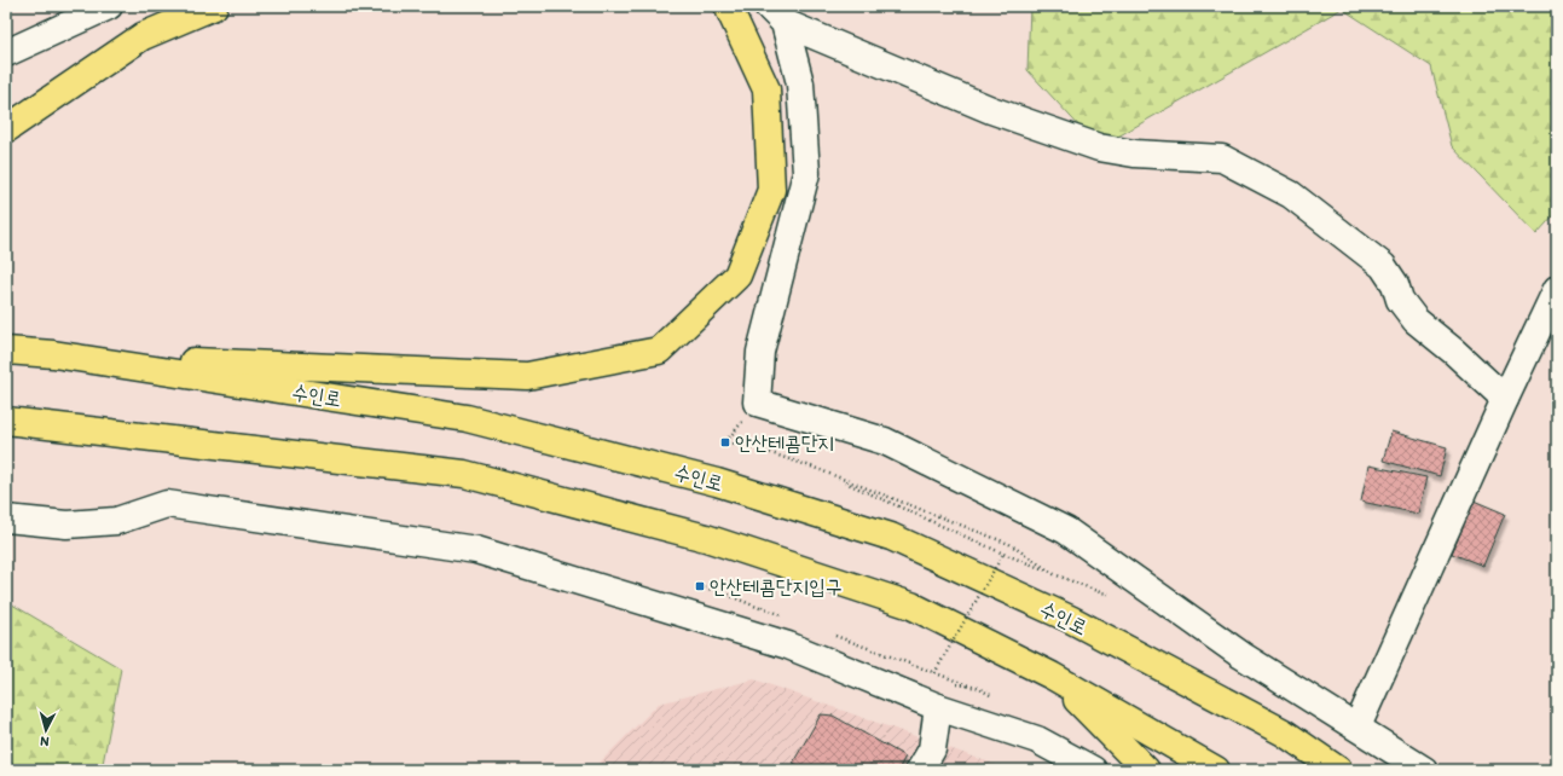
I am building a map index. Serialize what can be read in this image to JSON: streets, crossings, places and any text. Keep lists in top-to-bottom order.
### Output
{
  "streets": {
    "highway": ["수인로"]
  },
  "places": {
    "transit": ["안산테콤단지", "안산테콤단지입구"]
  },
  "north": "bottom"
}
